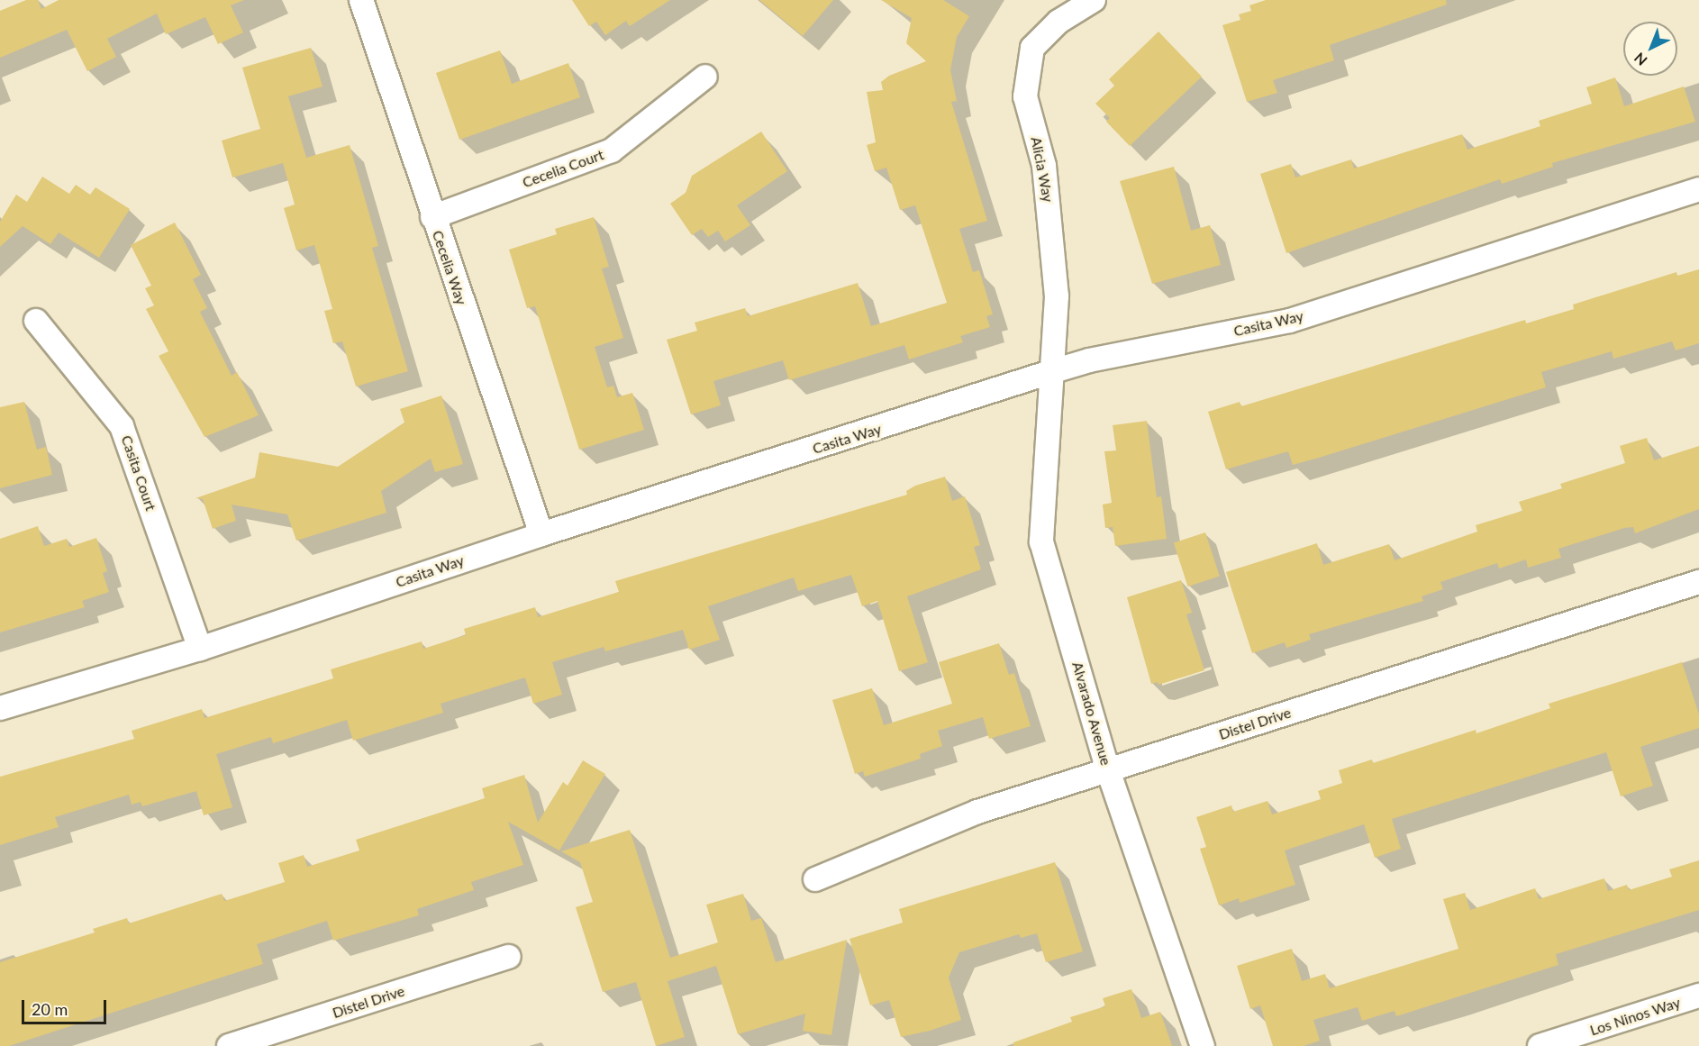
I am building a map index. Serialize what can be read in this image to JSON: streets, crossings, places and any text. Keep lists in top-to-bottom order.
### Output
{
  "streets": {
    "street": [
      "Cecelia Court",
      "Alicia Way",
      "Cecelia Way",
      "Casita Way",
      "Casita Court",
      "Alvarado Avenue",
      "Distel Drive",
      "Los Ninos Way"
    ]
  },
  "crossings": [
    ["Cecelia Court", "Cecelia Way"],
    ["Alicia Way", "Casita Way"],
    ["Alicia Way", "Alvarado Avenue"],
    ["Cecelia Way", "Casita Way"],
    ["Casita Way", "Casita Court"],
    ["Casita Way", "Alvarado Avenue"],
    ["Alvarado Avenue", "Distel Drive"]
  ],
  "scale_bar": "20 m",
  "north": "bottom left"
}
